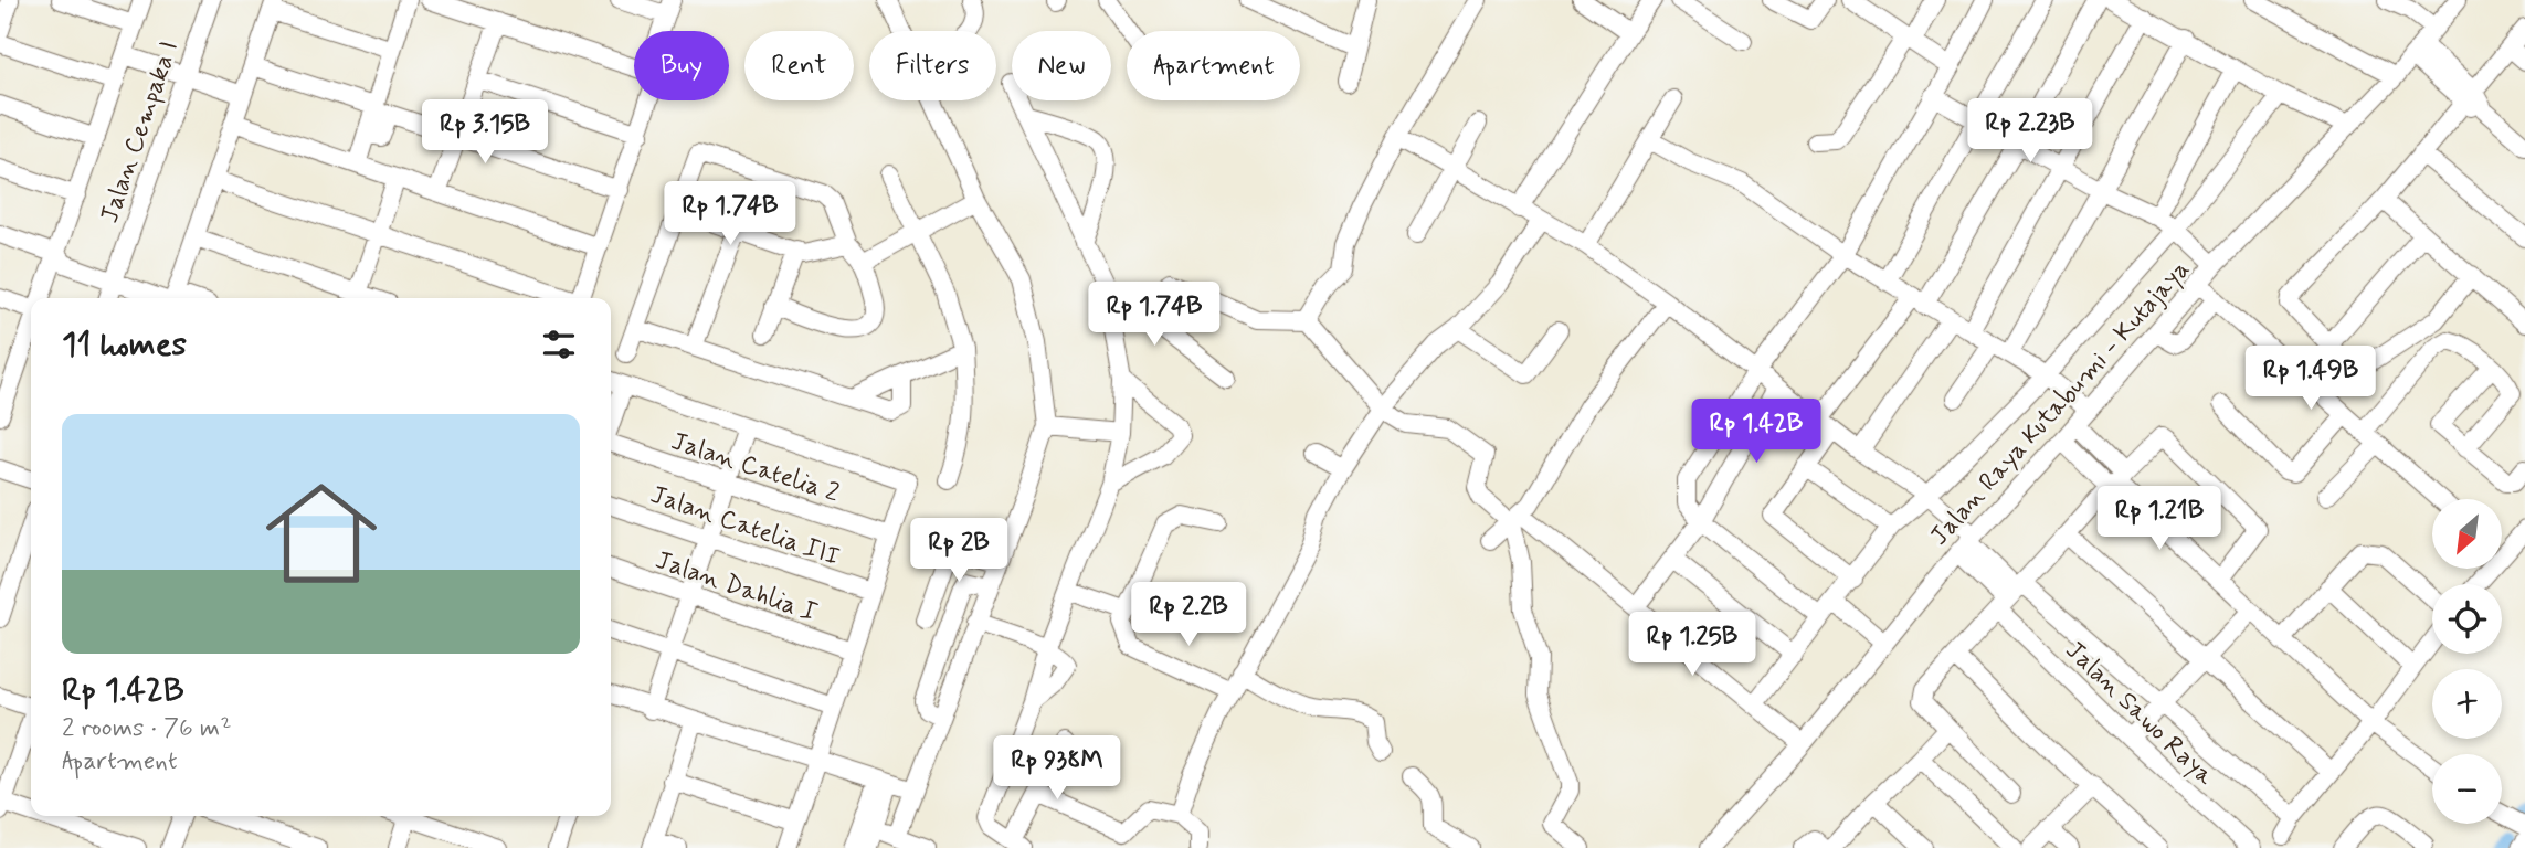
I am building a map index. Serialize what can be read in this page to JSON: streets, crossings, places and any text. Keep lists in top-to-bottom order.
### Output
{
  "streets": {
    "street": [
      "Jalan Cempaka I",
      "Jalan Raya Kutabumi - Kutajaya",
      "Jalan Catelia 2",
      "Jalan Catelia III",
      "Jalan Dahlia I",
      "Jalan Sawo Raya"
    ]
  },
  "north": "bottom left",
  "page": {
    "chip": [
      "Buy",
      "Rent",
      "Filters",
      "New",
      "Apartment"
    ],
    "price": [
      "Rp 2.23B",
      "Rp 3.15B",
      "Rp 1.74B",
      "Rp 1.74B",
      "Rp 1.49B",
      "Rp 1.42B",
      "Rp 1.21B",
      "Rp 2B",
      "Rp 2.2B",
      "Rp 1.25B",
      "Rp 938M"
    ],
    "heading": "11 homes",
    "list": [
      {
        "name": "Rp 1.42B",
        "note": "2 rooms · 76 m² · Apartment"
      }
    ],
    "map_buttons": ["+", "−"]
  }
}
